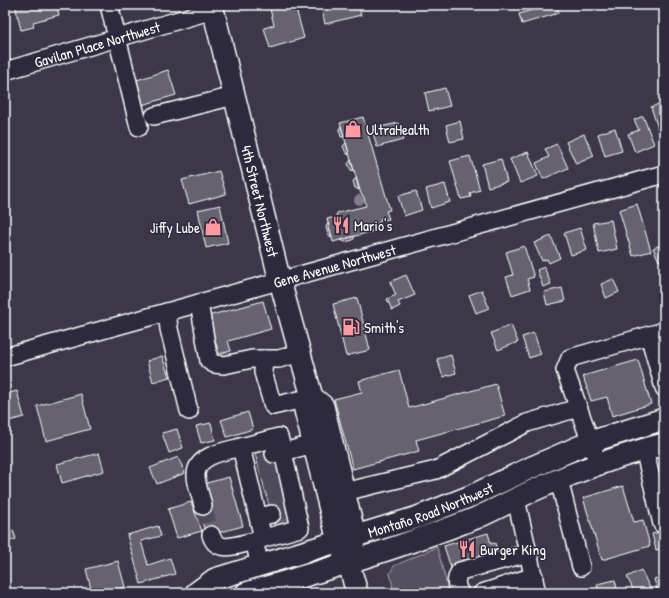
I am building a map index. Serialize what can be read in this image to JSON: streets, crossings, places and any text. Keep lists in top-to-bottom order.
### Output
{
  "streets": {
    "main road": ["4th Street Northwest", "Montaño Road Northwest"],
    "street": ["Gavilan Place Northwest", "Gene Avenue Northwest"]
  },
  "crossings": [
    ["Gavilan Place Northwest", "4th Street Northwest"],
    ["4th Street Northwest", "Gene Avenue Northwest"],
    ["4th Street Northwest", "Montaño Road Northwest"]
  ],
  "places": {
    "shop": ["UltraHealth", "Jiffy Lube"],
    "restaurant": ["Mario's", "Burger King"],
    "fuel station": ["Smith's"]
  }
}
